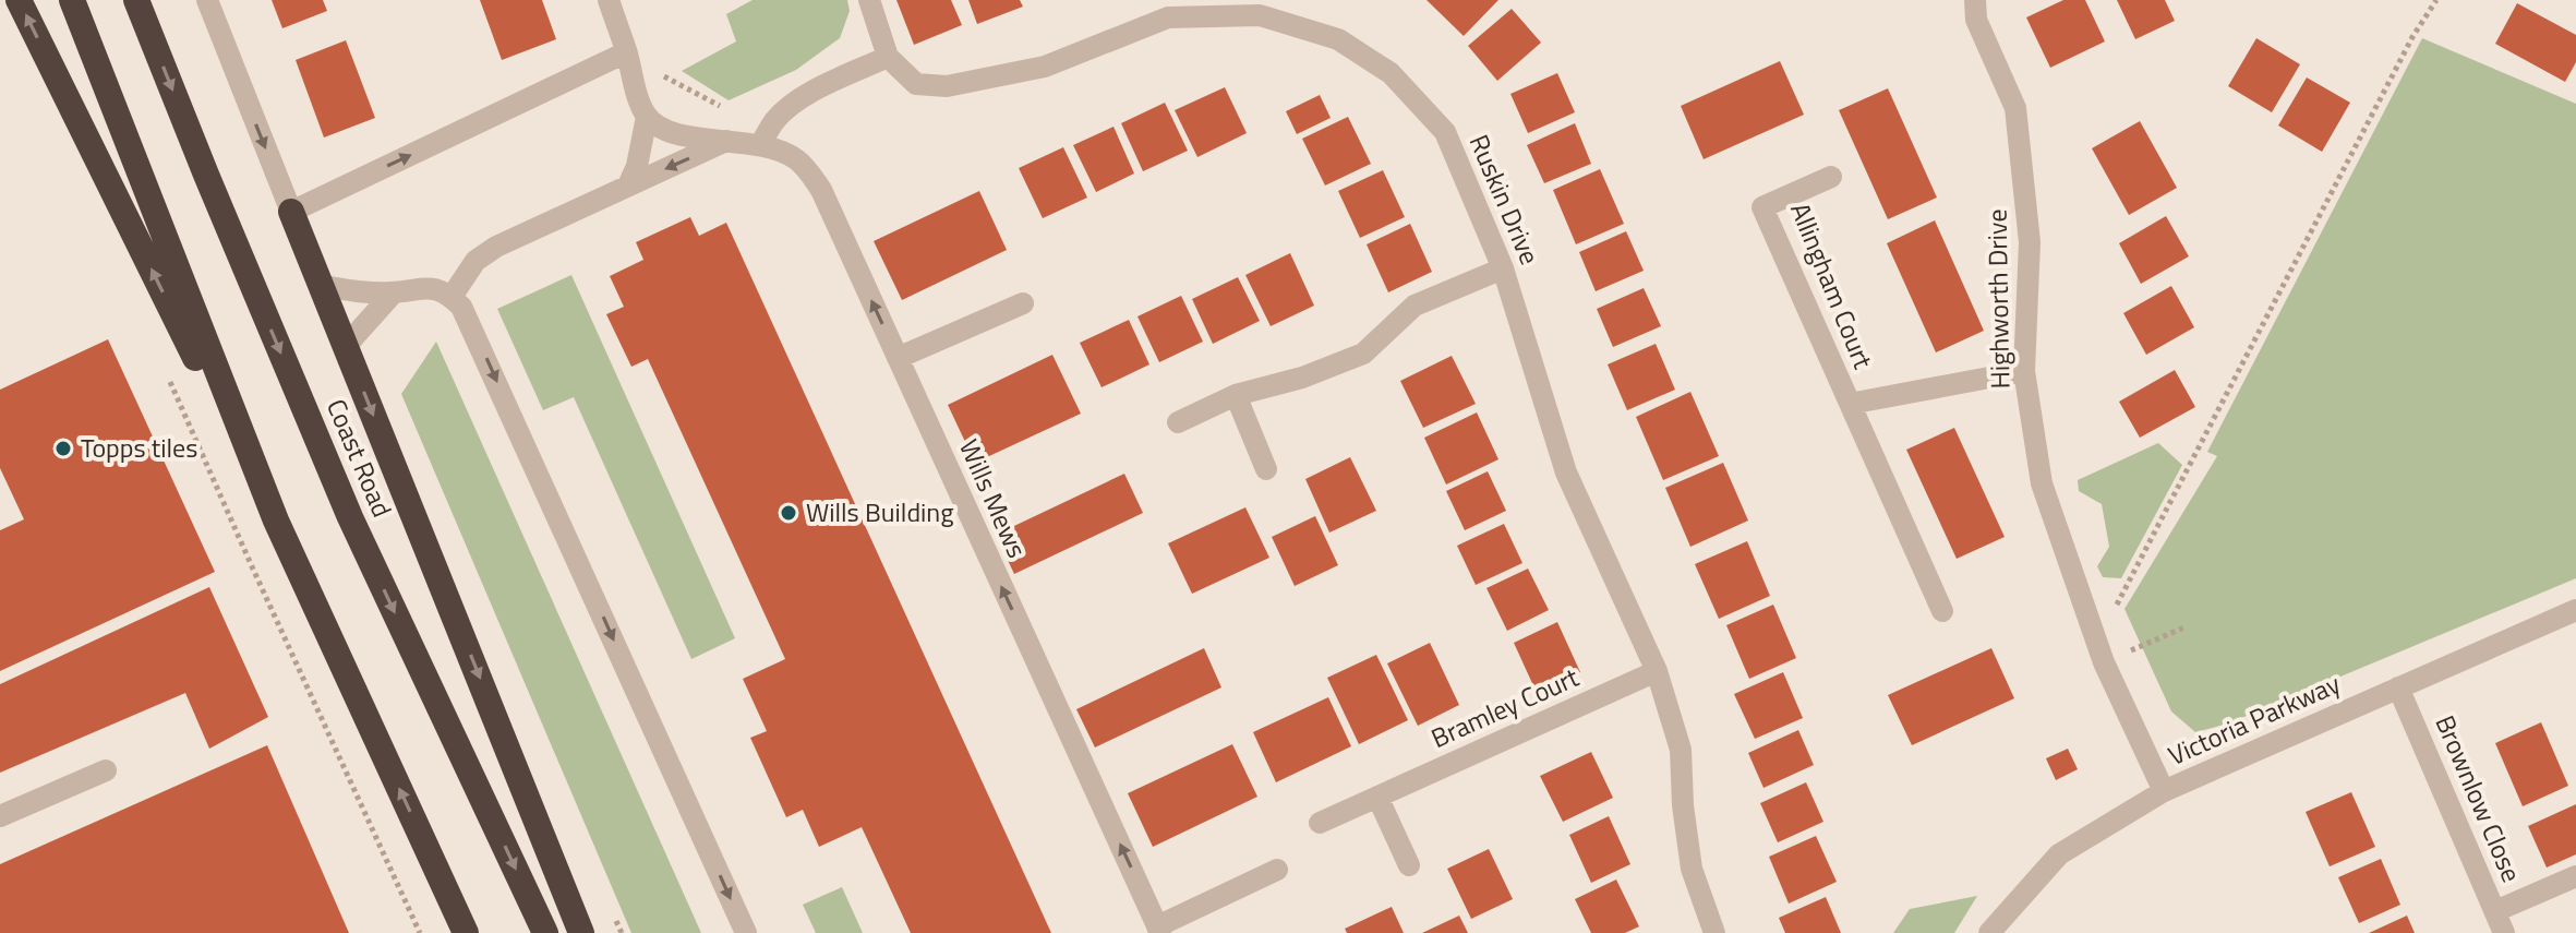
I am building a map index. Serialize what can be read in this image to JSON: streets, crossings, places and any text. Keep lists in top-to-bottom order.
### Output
{
  "streets": {
    "highway": ["Coast Road"],
    "street": [
      "Ruskin Drive",
      "Allingham Court",
      "Highworth Drive",
      "Wills Mews",
      "Bramley Court",
      "Victoria Parkway",
      "Brownlow Close"
    ]
  },
  "crossings": [
    ["Ruskin Drive", "Bramley Court"],
    ["Allingham Court", "Highworth Drive"],
    ["Highworth Drive", "Victoria Parkway"],
    ["Victoria Parkway", "Brownlow Close"]
  ],
  "one_way": ["Wills Mews"],
  "places": ["Topps tiles", "Wills Building"]
}
